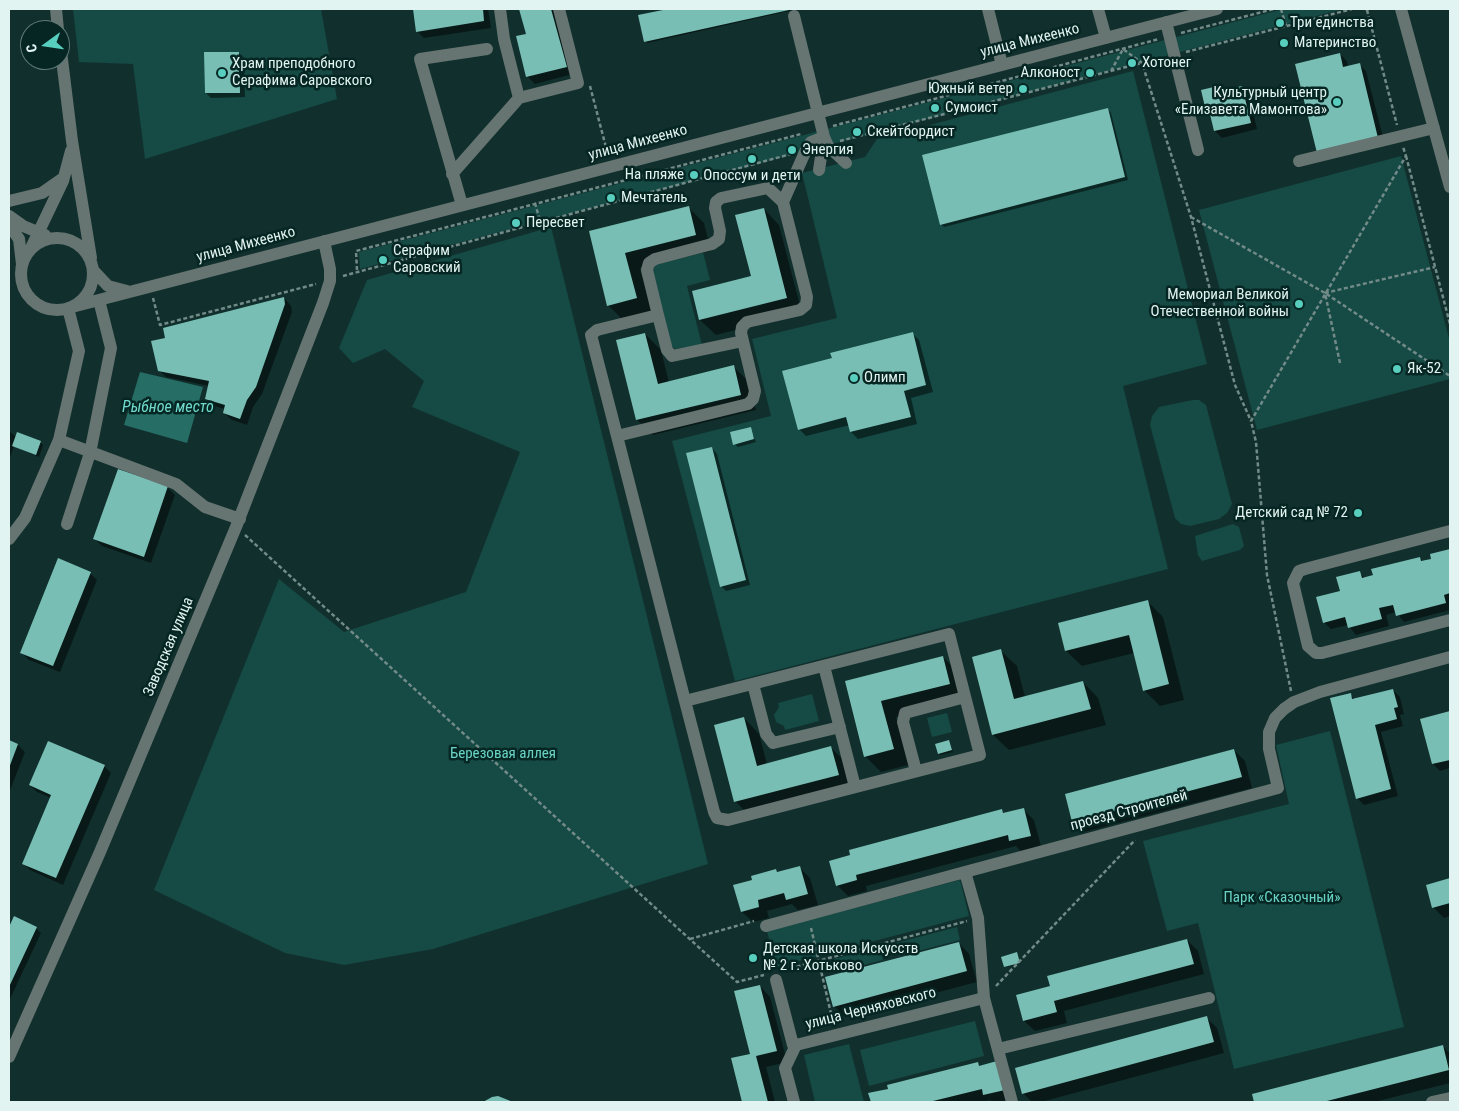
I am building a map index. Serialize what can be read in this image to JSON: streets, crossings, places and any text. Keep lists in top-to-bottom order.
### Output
{
  "streets": {
    "street": [
      "улица Михеенко",
      "Заводская улица",
      "проезд Строителей",
      "улица Черняховского"
    ]
  },
  "crossings": [
    ["улица Михеенко", "Заводская улица"]
  ],
  "water": ["Рыбное место"],
  "parks": ["Березовая аллея", "Парк «Сказочный»"],
  "places": [
    "Три единства",
    "Материнство",
    "Хотонег",
    "Храм преподобного Серафима Саровского",
    "Алконост",
    "Южный ветер",
    "Культурный центр «Елизавета Мамонтова»",
    "Сумоист",
    "Скейтбордист",
    "Энергия",
    "Опоссум и дети",
    "На пляже",
    "Мечтатель",
    "Пересвет",
    "Серафим Саровский",
    "Мемориал Великой Отечественной войны",
    "Як-52",
    "Олимп",
    "Детский сад № 72",
    "Детская школа Искусств № 2 г. Хотьково"
  ],
  "north": "left"
}
